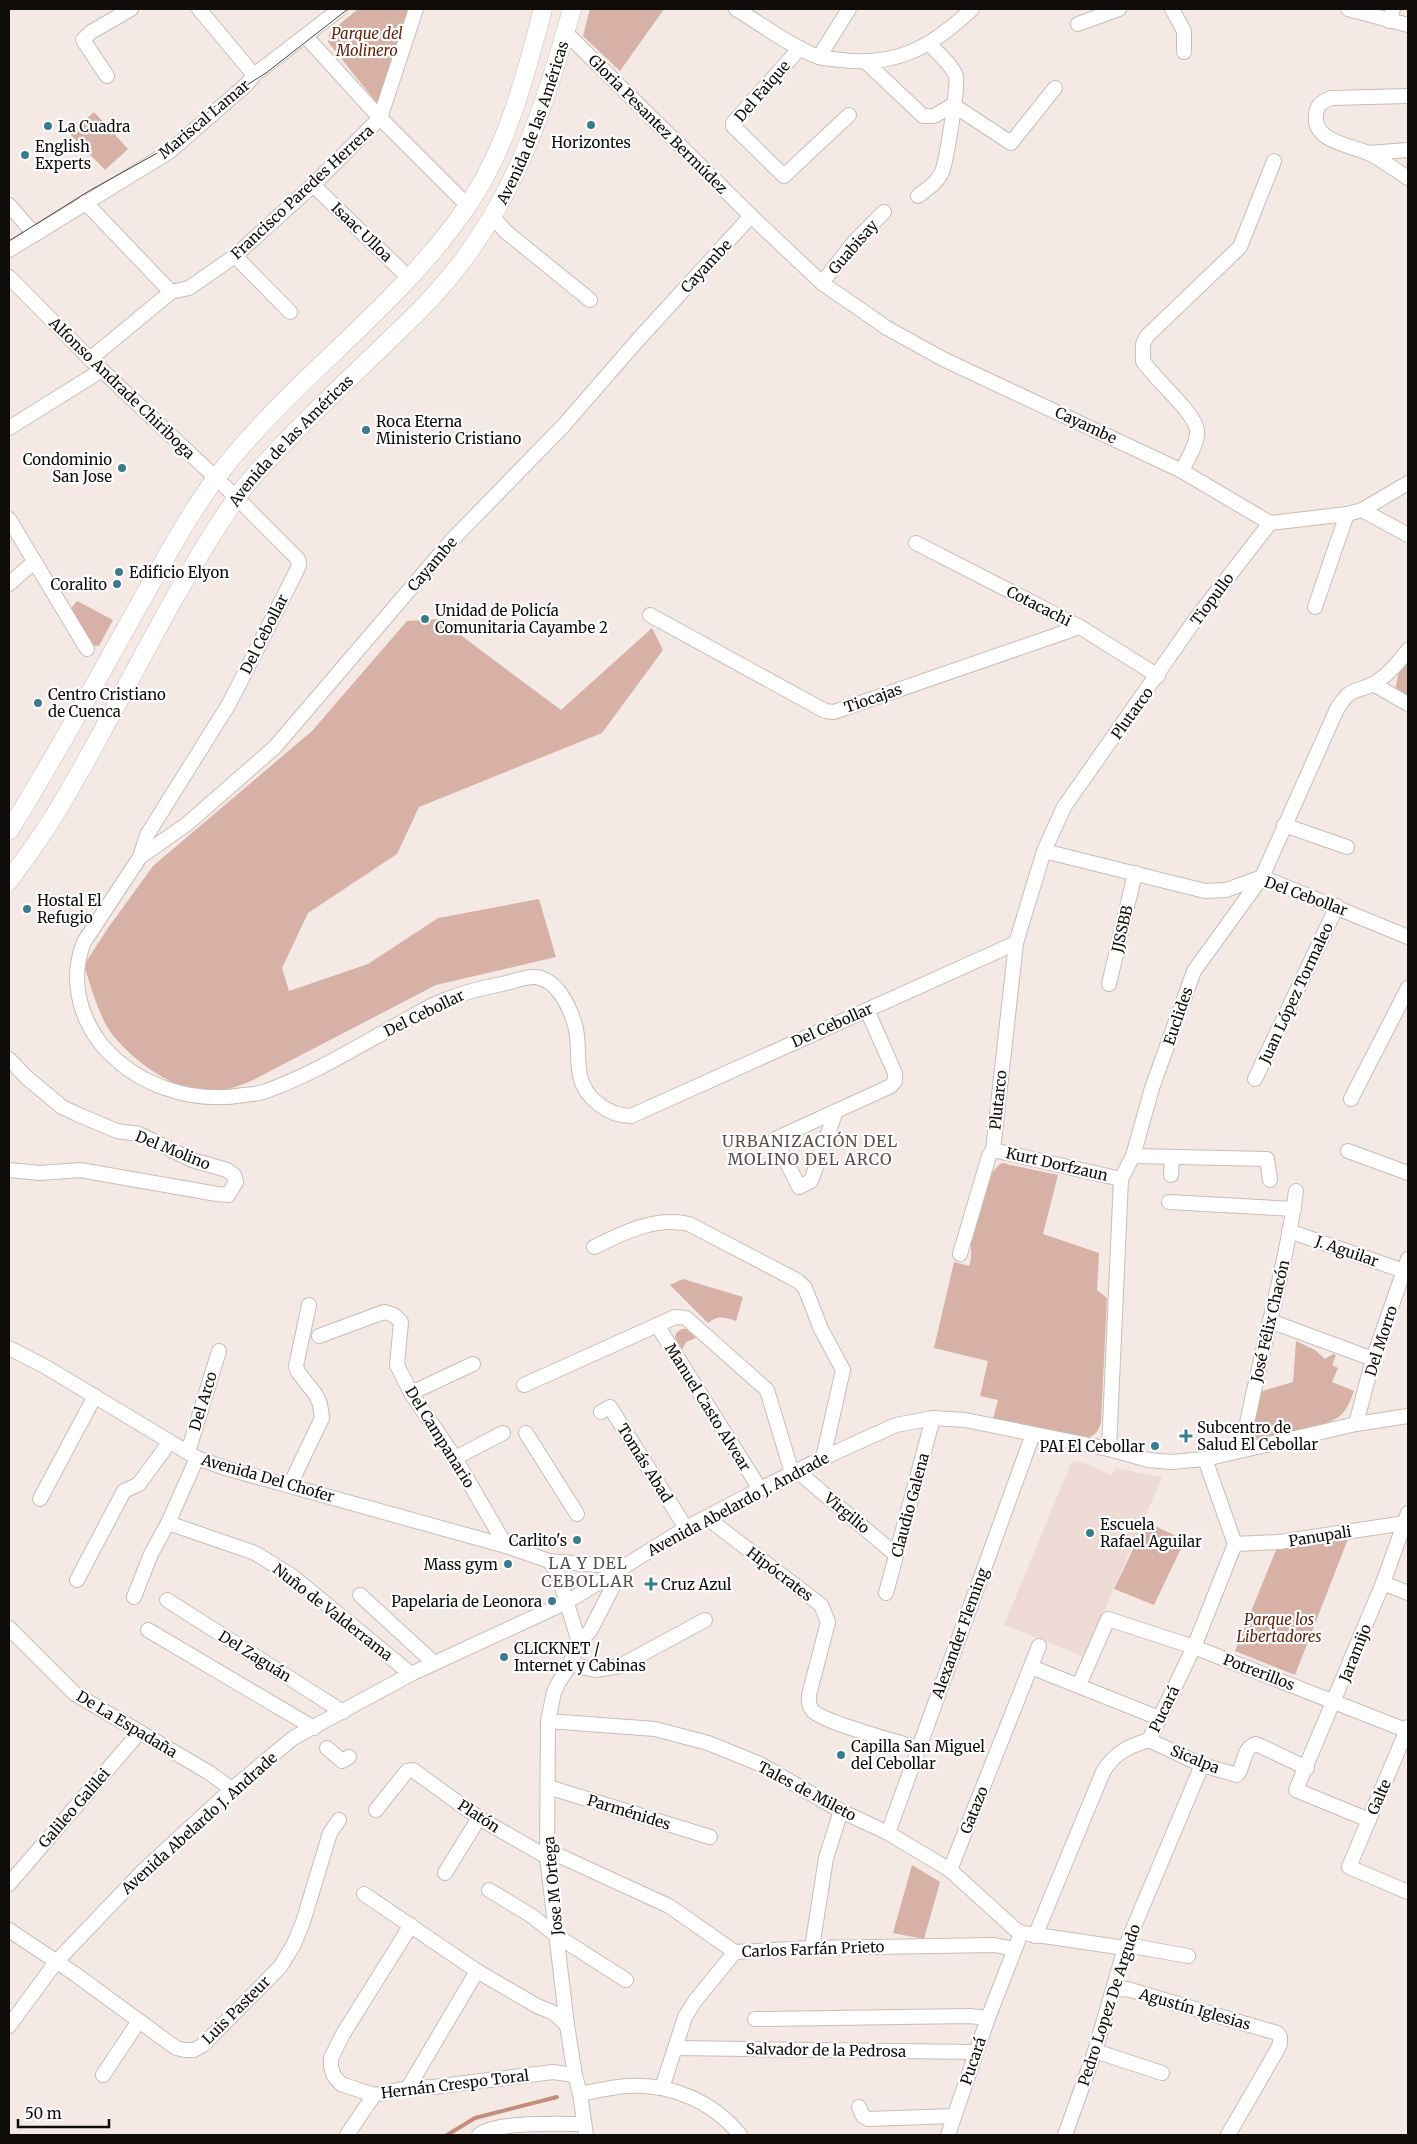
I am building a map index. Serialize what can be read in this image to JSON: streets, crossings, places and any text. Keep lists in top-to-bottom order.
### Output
{
  "streets": {
    "main road": ["Avenida de las Américas"],
    "street": [
      "Del Faique",
      "Mariscal Lamar",
      "Gloria Pesantez Bermúdez",
      "Francisco Paredes Herrera",
      "Isaac Ulloa",
      "Guabisay",
      "Cayambe",
      "Alfonso Andrade Chiriboga",
      "Tiopullo",
      "Cotacachi",
      "Del Cebollar",
      "Tiocajas",
      "Plutarco",
      "JJSSBB",
      "Juan López Tormaleo",
      "Euclides",
      "Del Molino",
      "Kurt Dorfzaun",
      "J. Aguilar",
      "José Félix Chacón",
      "Del Morro",
      "Del Arco",
      "Manuel Casto Alvear",
      "Del Campanario",
      "Tomás Abad",
      "Avenida Del Chofer",
      "Avenida Abelardo J. Andrade",
      "Claudio Galena",
      "Virgilio",
      "Panupali",
      "Hipócrates",
      "Nuño de Valderrama",
      "Alexander Fleming",
      "Jaramijo",
      "Del Zaguán",
      "Potrerillos",
      "Pucará",
      "De La Espadaña",
      "Sicalpa",
      "Tales de Mileto",
      "Galte",
      "Galileo Galilei",
      "Gatazo",
      "Parménides",
      "Platón",
      "Jose M Ortega",
      "Carlos Farfán Prieto",
      "Pedro Lopez De Argudo",
      "Agustín Iglesias",
      "Luis Pasteur",
      "Salvador de la Pedrosa",
      "Hernán Crespo Toral"
    ]
  },
  "crossings": [
    ["Avenida de las Américas", "Gloria Pesantez Bermúdez"],
    ["Avenida de las Américas", "Isaac Ulloa"],
    ["Avenida de las Américas", "Alfonso Andrade Chiriboga"],
    ["Avenida de las Américas", "Del Cebollar"],
    ["Gloria Pesantez Bermúdez", "Cayambe"],
    ["Francisco Paredes Herrera", "Isaac Ulloa"],
    ["Francisco Paredes Herrera", "Alfonso Andrade Chiriboga"],
    ["Guabisay", "Cayambe"],
    ["Cayambe", "Tiopullo"],
    ["Cayambe", "Del Cebollar"],
    ["Alfonso Andrade Chiriboga", "Del Cebollar"],
    ["Tiopullo", "Cotacachi"],
    ["Tiopullo", "Plutarco"],
    ["Cotacachi", "Tiocajas"],
    ["Cotacachi", "Plutarco"],
    ["Del Cebollar", "Plutarco"],
    ["Del Cebollar", "JJSSBB"],
    ["Del Cebollar", "Juan López Tormaleo"],
    ["Del Cebollar", "Euclides"],
    ["Plutarco", "Kurt Dorfzaun"],
    ["Euclides", "Kurt Dorfzaun"],
    ["Euclides", "Avenida Abelardo J. Andrade"],
    ["J. Aguilar", "José Félix Chacón"],
    ["J. Aguilar", "Del Morro"],
    ["José Félix Chacón", "Avenida Abelardo J. Andrade"],
    ["Del Morro", "Avenida Abelardo J. Andrade"],
    ["Del Arco", "Avenida Del Chofer"],
    ["Del Arco", "Nuño de Valderrama"],
    ["Manuel Casto Alvear", "Avenida Abelardo J. Andrade"],
    ["Del Campanario", "Avenida Del Chofer"],
    ["Tomás Abad", "Avenida Abelardo J. Andrade"],
    ["Avenida Del Chofer", "Avenida Abelardo J. Andrade"],
    ["Avenida Del Chofer", "Jose M Ortega"],
    ["Avenida Abelardo J. Andrade", "Claudio Galena"],
    ["Avenida Abelardo J. Andrade", "Virgilio"],
    ["Avenida Abelardo J. Andrade", "Hipócrates"],
    ["Avenida Abelardo J. Andrade", "Nuño de Valderrama"],
    ["Avenida Abelardo J. Andrade", "Alexander Fleming"],
    ["Avenida Abelardo J. Andrade", "Del Zaguán"],
    ["Avenida Abelardo J. Andrade", "De La Espadaña"],
    ["Avenida Abelardo J. Andrade", "Jose M Ortega"],
    ["Avenida Abelardo J. Andrade", "Luis Pasteur"],
    ["Claudio Galena", "Virgilio"],
    ["Panupali", "Jaramijo"],
    ["Panupali", "Pucará"],
    ["Hipócrates", "Alexander Fleming"],
    ["Alexander Fleming", "Tales de Mileto"],
    ["Jaramijo", "Potrerillos"],
    ["Jaramijo", "Sicalpa"],
    ["Jaramijo", "Galte"],
    ["Potrerillos", "Pucará"],
    ["Potrerillos", "Galte"],
    ["Pucará", "Sicalpa"],
    ["Pucará", "Tales de Mileto"],
    ["Pucará", "Carlos Farfán Prieto"],
    ["Pucará", "Salvador de la Pedrosa"],
    ["De La Espadaña", "Galileo Galilei"],
    ["Sicalpa", "Pedro Lopez De Argudo"],
    ["Tales de Mileto", "Gatazo"],
    ["Tales de Mileto", "Jose M Ortega"],
    ["Parménides", "Jose M Ortega"],
    ["Platón", "Jose M Ortega"],
    ["Platón", "Carlos Farfán Prieto"],
    ["Jose M Ortega", "Carlos Farfán Prieto"],
    ["Jose M Ortega", "Hernán Crespo Toral"],
    ["Pedro Lopez De Argudo", "Agustín Iglesias"]
  ],
  "districts": ["URBANIZACIÓN DEL MOLINO DEL ARCO", "LA Y DEL CEBOLLAR"],
  "parks": ["Parque del Molinero", "Parque los Libertadores"],
  "places": {
    "other": [
      "Horizontes",
      "La Cuadra",
      "English Experts",
      "Roca Eterna Ministerio Cristiano",
      "Condominio San Jose",
      "Edificio Elyon",
      "Coralito",
      "Unidad de Policía Comunitaria Cayambe 2",
      "Centro Cristiano de Cuenca",
      "Hostal El Refugio",
      "PAI El Cebollar",
      "Escuela Rafael Aguilar",
      "Carlito's",
      "Mass gym",
      "Papelaria de Leonora",
      "CLICKNET / Internet y Cabinas",
      "Capilla San Miguel del Cebollar"
    ],
    "health": ["Subcentro de Salud El Cebollar", "Cruz Azul"]
  },
  "scale_bar": "50 m"
}
